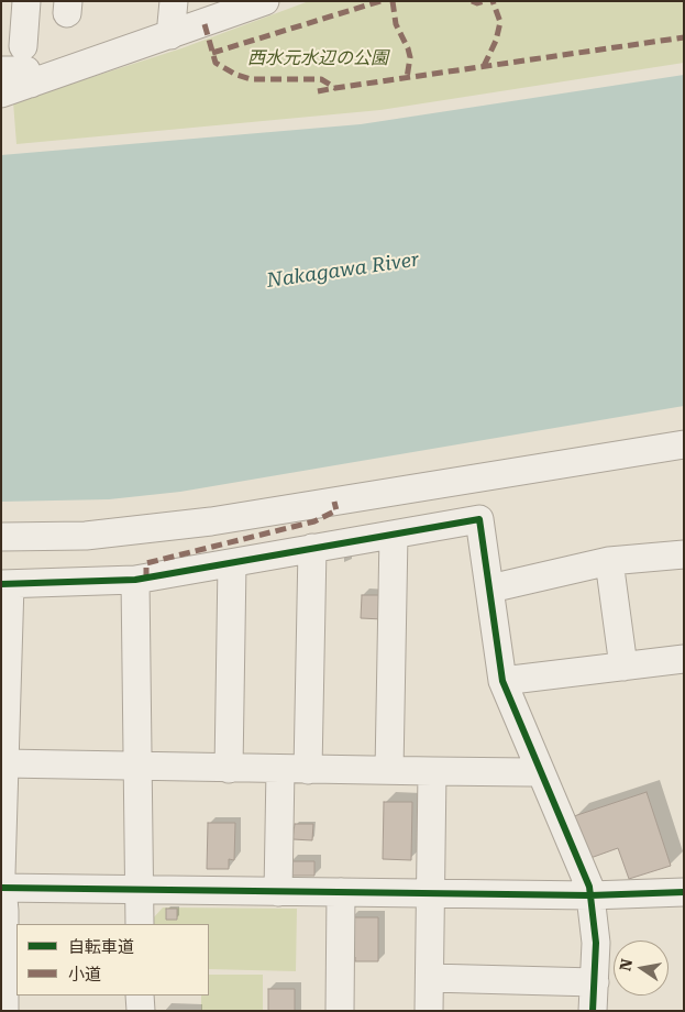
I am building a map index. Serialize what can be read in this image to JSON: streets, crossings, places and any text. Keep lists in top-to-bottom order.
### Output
{
  "water": ["Nakagawa River"],
  "parks": ["西水元水辺の公園"],
  "legend": ["自転車道", "小道"],
  "north": "left"
}
